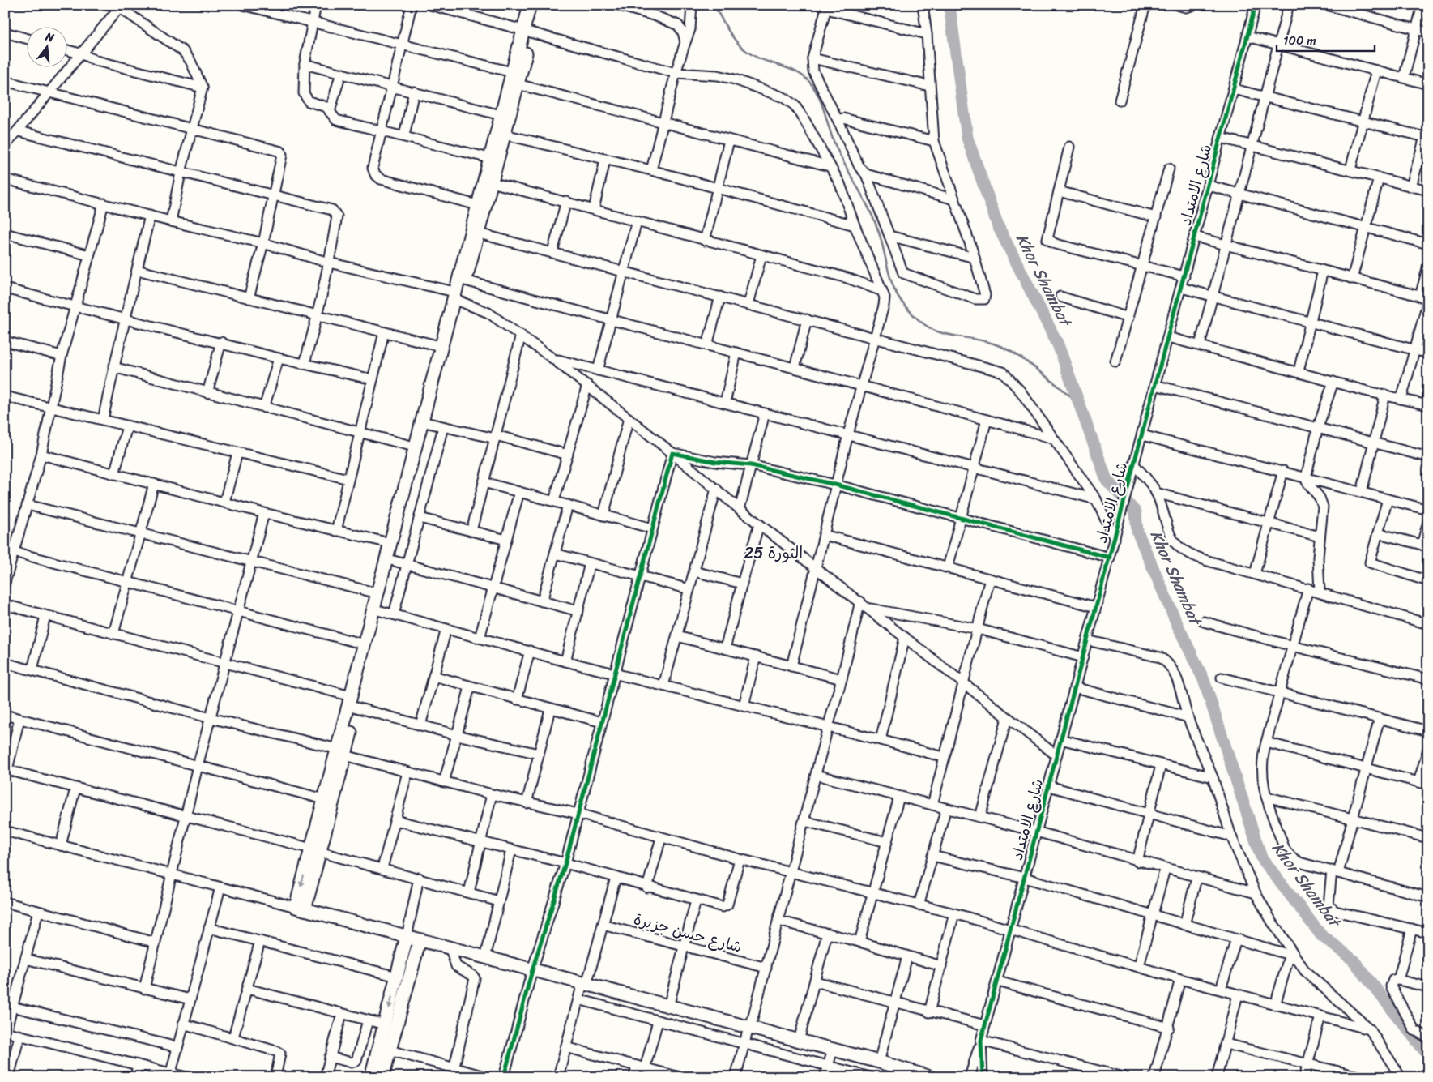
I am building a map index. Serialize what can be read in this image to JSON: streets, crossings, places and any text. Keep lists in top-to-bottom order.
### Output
{
  "streets": {
    "street": ["شارع الامتداد", "شارع حسن جزيرة"]
  },
  "districts": ["الثورة 25"],
  "water": ["Khor Shambat"],
  "scale_bar": "100 m",
  "north": "top"
}
